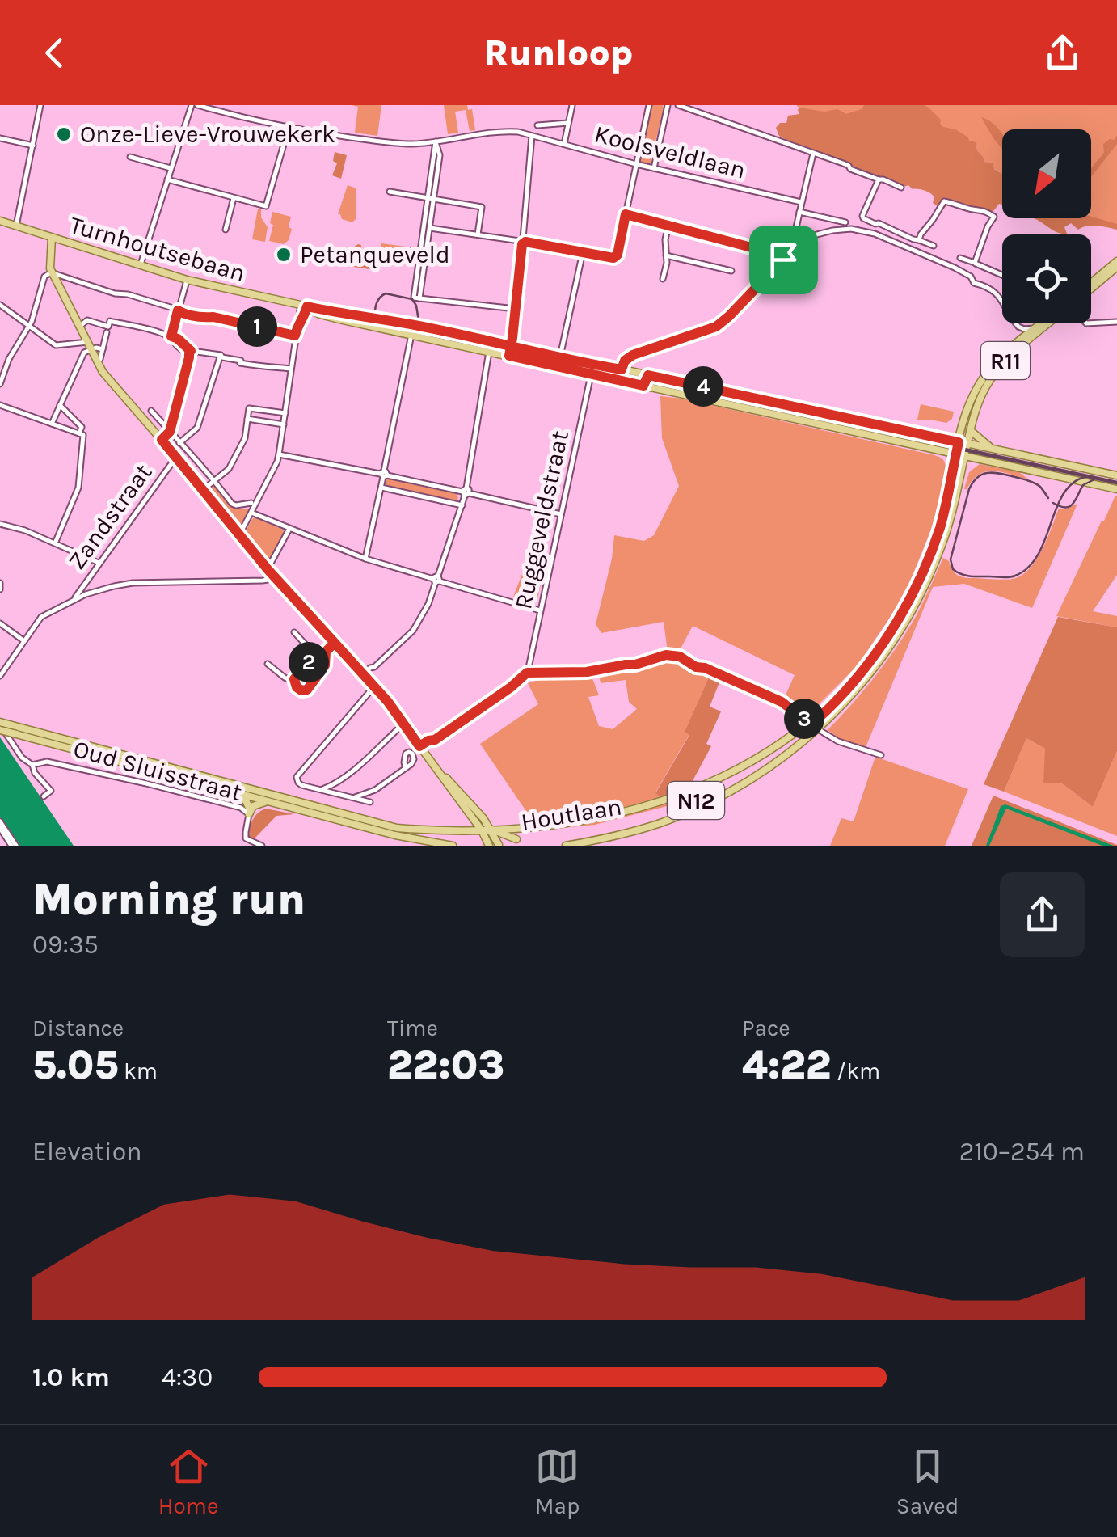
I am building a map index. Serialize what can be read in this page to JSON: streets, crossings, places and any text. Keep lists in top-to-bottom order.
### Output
{
  "streets": {
    "main road": [
      "Turnhoutsebaan",
      "R11",
      "N12",
      "Houtlaan"
    ],
    "street": [
      "Koolsveldlaan",
      "Zandstraat",
      "Ruggeveldstraat",
      "Oud Sluisstraat"
    ]
  },
  "crossings": [
    ["Turnhoutsebaan", "R11"],
    ["Turnhoutsebaan", "Ruggeveldstraat"],
    ["Turnhoutsebaan", "Houtlaan"],
    ["R11", "Houtlaan"]
  ],
  "places": ["Onze-Lieve-Vrouwekerk", "Petanqueveld"],
  "north": "bottom left",
  "page": {
    "header": "Runloop",
    "pins": [
      "1",
      "4",
      "2",
      "3"
    ],
    "heading": ["Morning run", "09:35"],
    "stats": [
      ["Distance", "5.05 km"],
      ["Time", "22:03"],
      ["Pace", "4:22 /km"]
    ],
    "chart": ["Elevation", "210–254 m"],
    "list": [
      {
        "name": "1.0 km",
        "note": "4:30"
      }
    ],
    "tabs": ["Home", "Map", "Saved"]
  }
}
